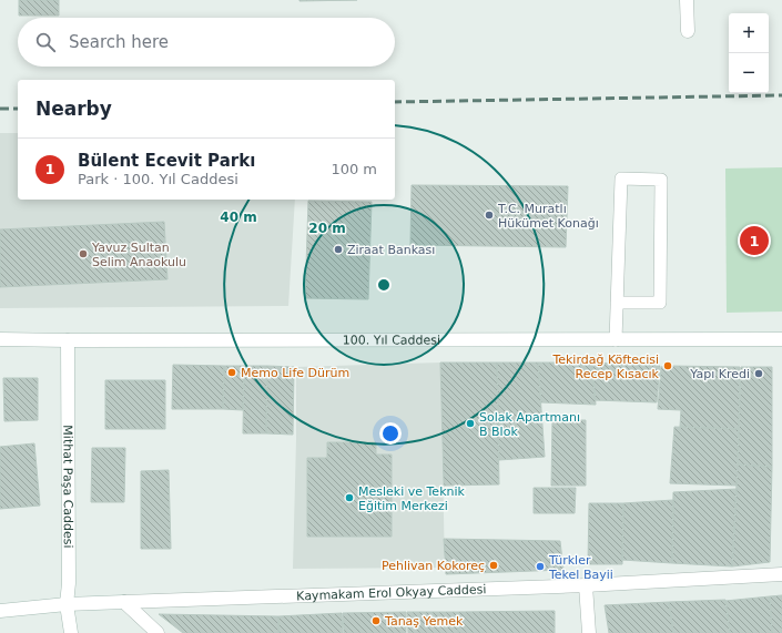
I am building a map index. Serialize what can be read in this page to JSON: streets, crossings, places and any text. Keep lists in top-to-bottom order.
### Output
{
  "streets": {
    "street": ["100. Yıl Caddesi", "Mithat Paşa Caddesi", "Kaymakam Erol Okyay Caddesi"]
  },
  "crossings": [
    ["100. Yıl Caddesi", "Mithat Paşa Caddesi"],
    ["Mithat Paşa Caddesi", "Kaymakam Erol Okyay Caddesi"]
  ],
  "places": [
    "T.C. Muratlı Hükümet Konağı",
    "Ziraat Bankası",
    "Yavuz Sultan Selim Anaokulu",
    "Tekirdağ Köftecisi Recep Kısacık",
    "Memo Life Dürüm",
    "Yapı Kredi",
    "Solak Apartmanı B Blok",
    "Mesleki ve Teknik Eğitim Merkezi",
    "Pehlivan Kokoreç",
    "Türkler Tekel Bayii",
    "Tanaş Yemek"
  ],
  "page": {
    "map_buttons": ["+", "−"],
    "search": "Search here",
    "heading": "Nearby",
    "list": [
      {
        "mark": "1",
        "name": "Bülent Ecevit Parkı",
        "note": "Park · 100. Yıl Caddesi",
        "value": "100 m"
      }
    ],
    "pins": "1"
  },
  "rings": ["40 m", "20 m"]
}
